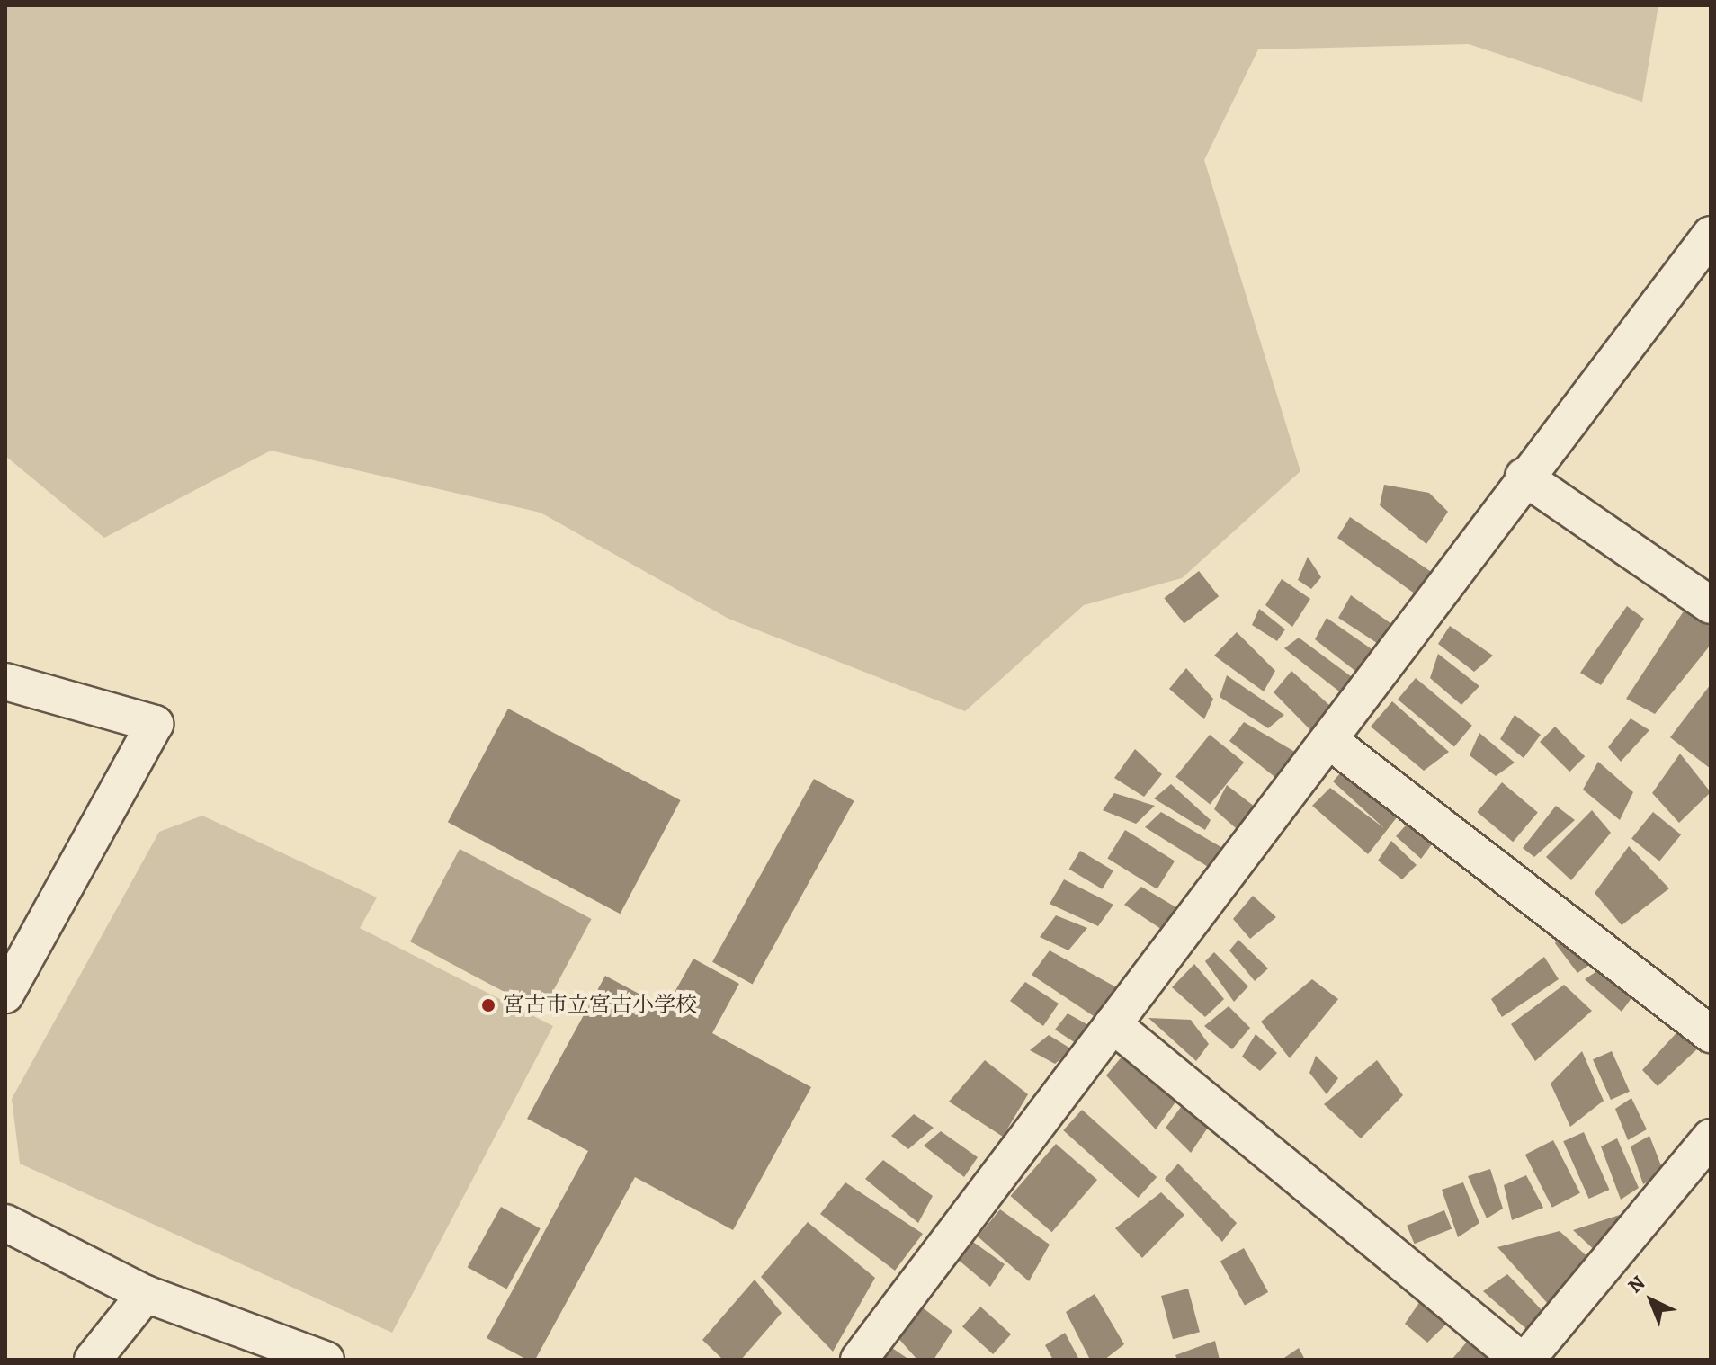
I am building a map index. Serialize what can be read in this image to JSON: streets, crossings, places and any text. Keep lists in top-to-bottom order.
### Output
{
  "places": ["宮古市立宮古小学校"],
  "north": "top left"
}
